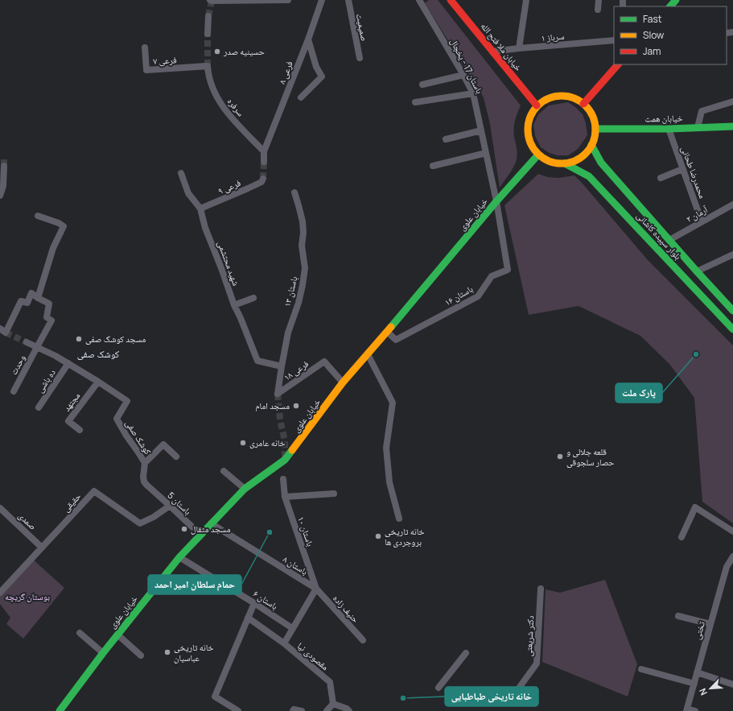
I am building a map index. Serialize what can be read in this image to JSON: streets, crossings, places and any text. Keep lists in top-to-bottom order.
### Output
{
  "streets": {
    "main road": [
      "خیابان ملا فتح الله",
      "خیابان همت",
      "خیابان علوی",
      "بلوار سپیده کاشانی"
    ],
    "street": [
      "صمیمیت",
      "سرباز ۱",
      "فرعی ۷",
      "باستان 17 - یخچال",
      "فرعی ۸",
      "سرفره",
      "محمدرضا طحانی",
      "فرعی ۹",
      "آرمان ۲",
      "شهید محتشمی",
      "باستان ۱۳",
      "باستان ۱۶",
      "وحدت",
      "فرعی ۱۸",
      "ده باشی",
      "مجتهد",
      "کوشک صفی",
      "حقیقی",
      "باستان 5",
      "صمدی",
      "باستان ۱۰",
      "باستان ۸",
      "باستان ۶",
      "حنیف زاده",
      "تختی",
      "دکتر شریعتی",
      "مقصودی نیا"
    ]
  },
  "crossings": [
    ["سرباز ۱", "خیابان ملا فتح الله"],
    ["خیابان ملا فتح الله", "خیابان همت"],
    ["خیابان ملا فتح الله", "خیابان علوی"],
    ["خیابان ملا فتح الله", "بلوار سپیده کاشانی"],
    ["فرعی ۷", "سرفره"],
    ["باستان 17 - یخچال", "خیابان علوی"],
    ["باستان 17 - یخچال", "باستان ۱۶"],
    ["فرعی ۸", "سرفره"],
    ["خیابان همت", "محمدرضا طحانی"],
    ["خیابان همت", "خیابان علوی"],
    ["خیابان همت", "بلوار سپیده کاشانی"],
    ["محمدرضا طحانی", "آرمان ۲"],
    ["فرعی ۹", "شهید محتشمی"],
    ["خیابان علوی", "بلوار سپیده کاشانی"],
    ["خیابان علوی", "باستان ۱۶"],
    ["خیابان علوی", "فرعی ۱۸"],
    ["خیابان علوی", "باستان 5"],
    ["خیابان علوی", "باستان ۸"],
    ["خیابان علوی", "باستان ۶"],
    ["آرمان ۲", "بلوار سپیده کاشانی"],
    ["شهید محتشمی", "باستان ۱۳"],
    ["باستان ۱۳", "فرعی ۱۸"],
    ["وحدت", "کوشک صفی"],
    ["ده باشی", "کوشک صفی"],
    ["مجتهد", "کوشک صفی"],
    ["کوشک صفی", "باستان 5"],
    ["حقیقی", "باستان 5"],
    ["حقیقی", "صمدی"],
    ["باستان ۱۰", "باستان ۸"],
    ["باستان ۱۰", "حنیف زاده"],
    ["باستان ۸", "حنیف زاده"]
  ],
  "districts": ["کوشک صفی"],
  "parks": ["بوستان گریچه"],
  "places": [
    "حسینیه صدر",
    "مسجد کوشک صفی",
    "پارک ملت",
    "مسجد امام",
    "خانه عامری",
    "قلعه جلالی و حصار سلجوقی",
    "مسجد مثقال",
    "حمام سلطان امیر احمد",
    "خانه تاریخی بروجردی ها",
    "خانه تاریخی عباسیان",
    "خانه تاریخی طباطبایی"
  ],
  "legend": ["Fast", "Slow", "Jam"],
  "north": "bottom left"
}
